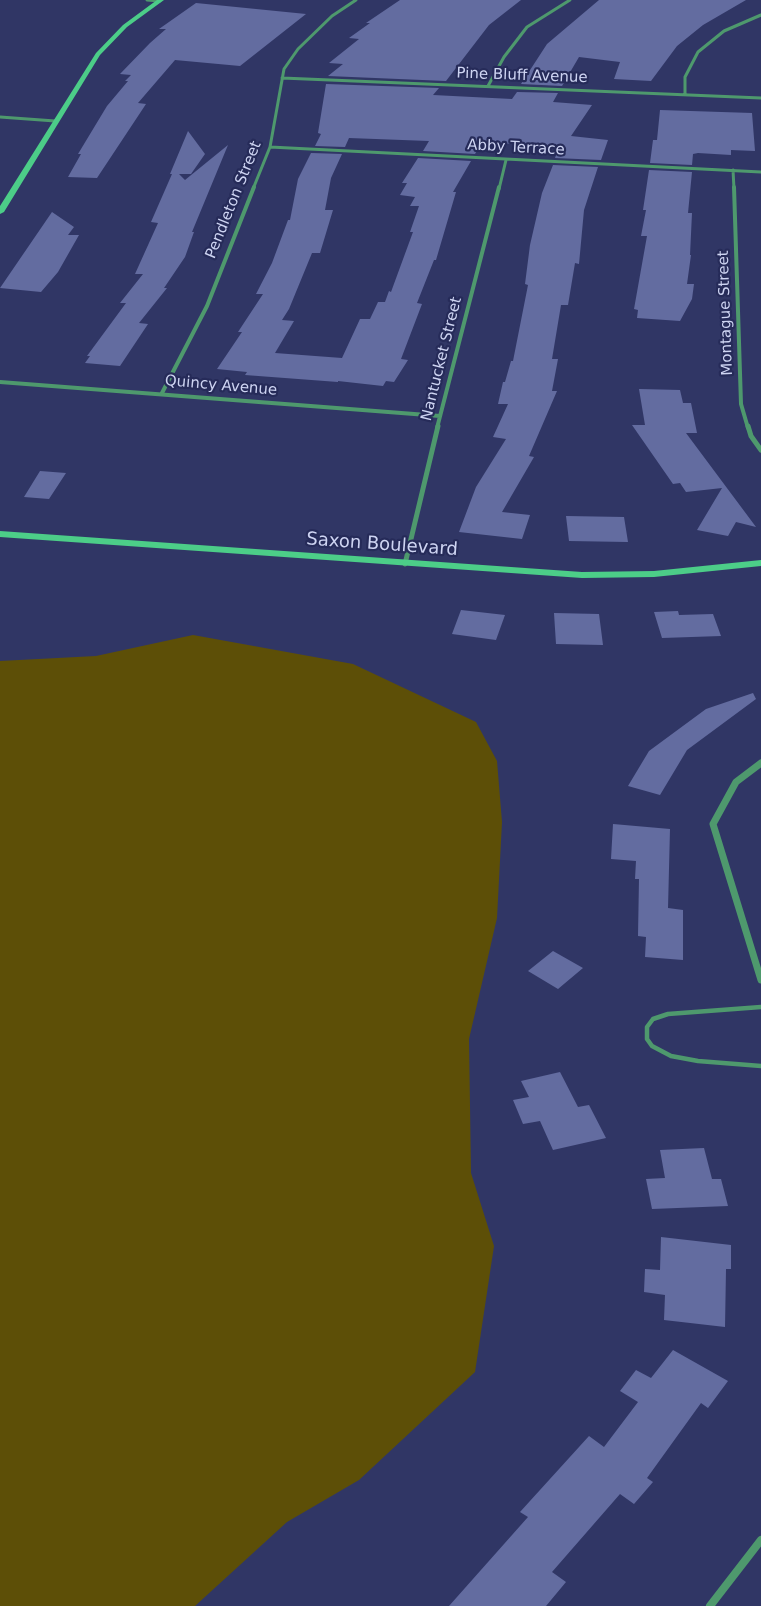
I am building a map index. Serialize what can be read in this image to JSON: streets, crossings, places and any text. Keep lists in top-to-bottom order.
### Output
{
  "streets": {
    "street": [
      "Pine Bluff Avenue",
      "Abby Terrace",
      "Pendleton Street",
      "Montague Street",
      "Nantucket Street",
      "Quincy Avenue",
      "Saxon Boulevard"
    ]
  },
  "crossings": [
    ["Pine Bluff Avenue", "Pendleton Street"],
    ["Abby Terrace", "Pendleton Street"],
    ["Abby Terrace", "Montague Street"],
    ["Abby Terrace", "Nantucket Street"],
    ["Pendleton Street", "Quincy Avenue"],
    ["Nantucket Street", "Quincy Avenue"],
    ["Nantucket Street", "Saxon Boulevard"]
  ]
}
